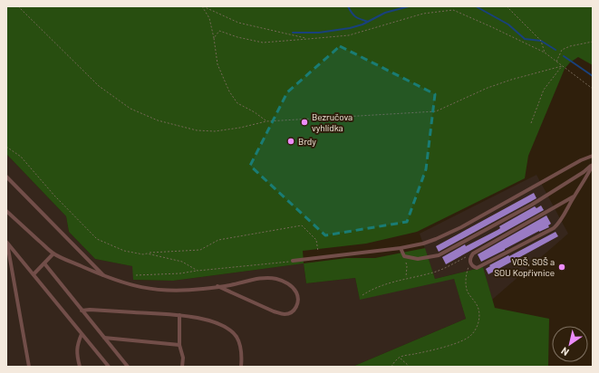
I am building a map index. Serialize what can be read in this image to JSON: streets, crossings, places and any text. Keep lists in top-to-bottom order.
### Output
{
  "places": ["Bezručova vyhlídka", "Brdy", "VOŠ, SOŠ a SOU Kopřivnice"],
  "north": "bottom left"
}
